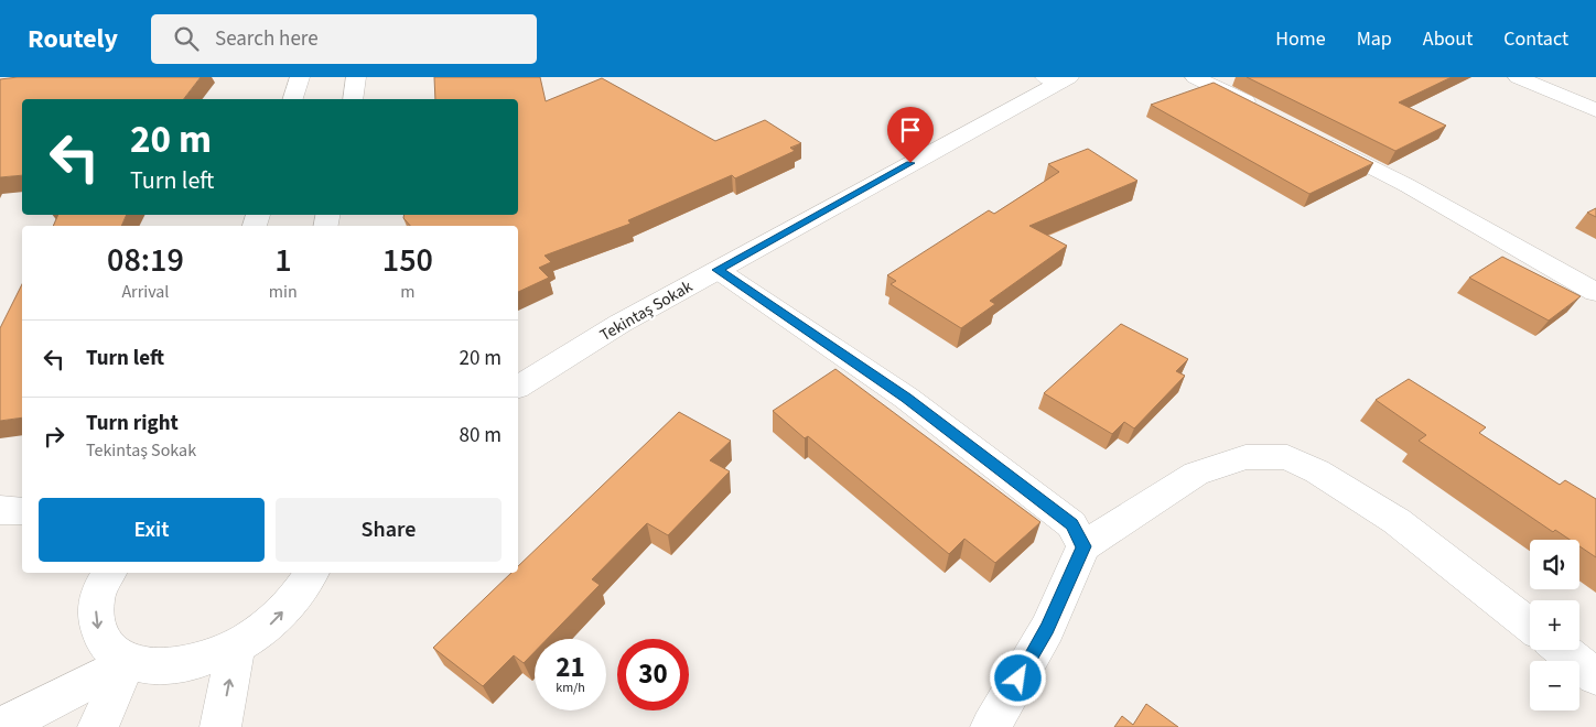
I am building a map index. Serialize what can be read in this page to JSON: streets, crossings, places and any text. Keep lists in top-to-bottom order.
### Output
{
  "streets": {
    "street": ["Tekintaş Sokak"]
  },
  "page": {
    "header": "Routely",
    "search": "Search here",
    "nav": [
      "Home",
      "Map",
      "About",
      "Contact"
    ],
    "turn": ["20 m", "Turn left"],
    "eta": [
      "08:19",
      "Arrival",
      "1",
      "min",
      "150",
      "m"
    ],
    "list": [
      {
        "name": "Turn left",
        "value": "20 m"
      },
      {
        "name": "Turn right",
        "note": "Tekintaş Sokak",
        "value": "80 m"
      }
    ],
    "buttons": ["Exit", "Share"],
    "map_buttons": ["+", "−"],
    "speed": "21 km/h",
    "limit": "30"
  }
}
